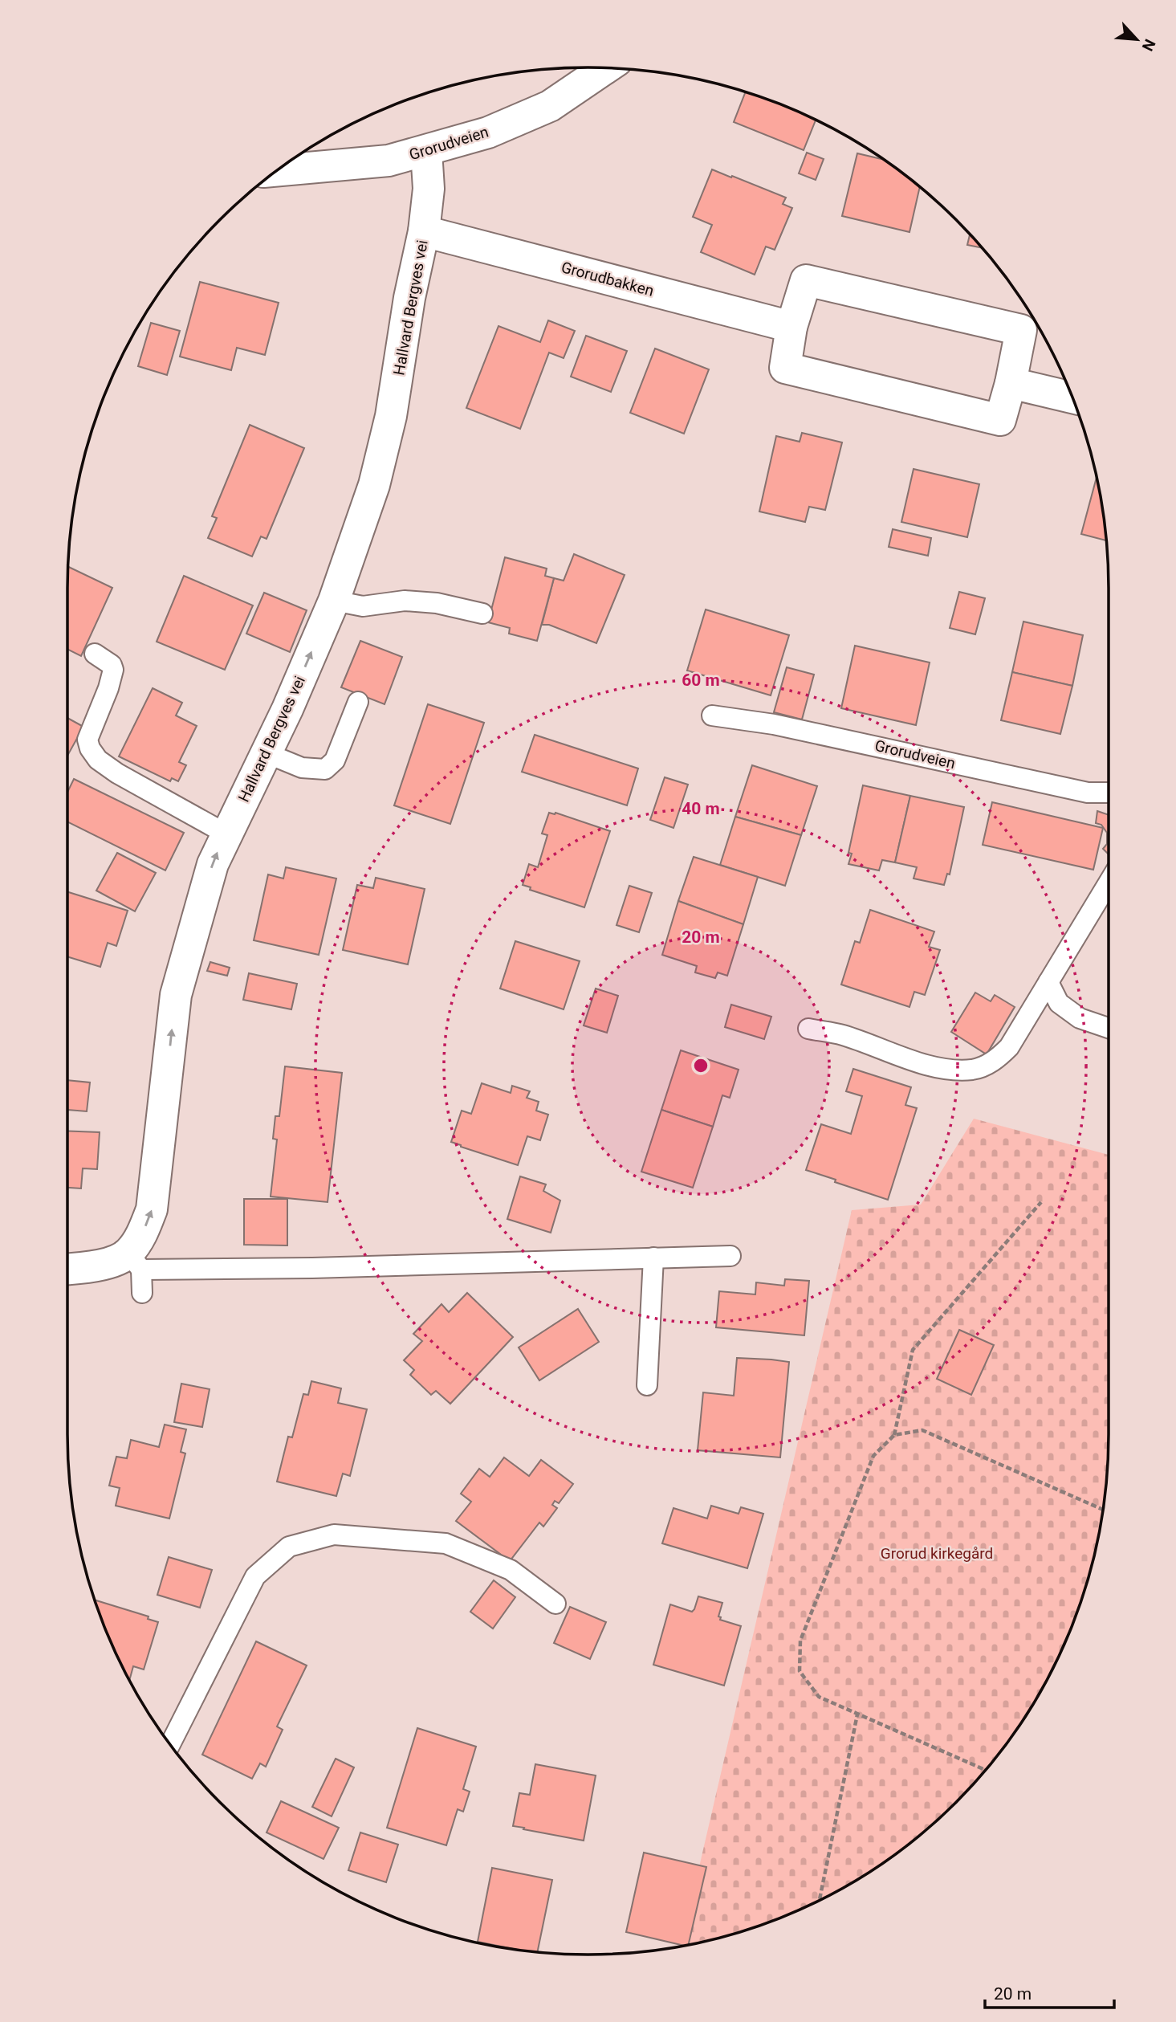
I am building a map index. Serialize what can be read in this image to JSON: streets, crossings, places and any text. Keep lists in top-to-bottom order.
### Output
{
  "streets": {
    "street": ["Grorudveien", "Grorudbakken", "Hallvard Bergves vei"]
  },
  "crossings": [
    ["Grorudveien", "Hallvard Bergves vei"],
    ["Grorudbakken", "Hallvard Bergves vei"]
  ],
  "one_way": ["Hallvard Bergves vei"],
  "parks": ["Grorud kirkegård"],
  "scale_bar": "20 m",
  "north": "bottom right",
  "rings": ["60 m", "40 m", "20 m"]
}
